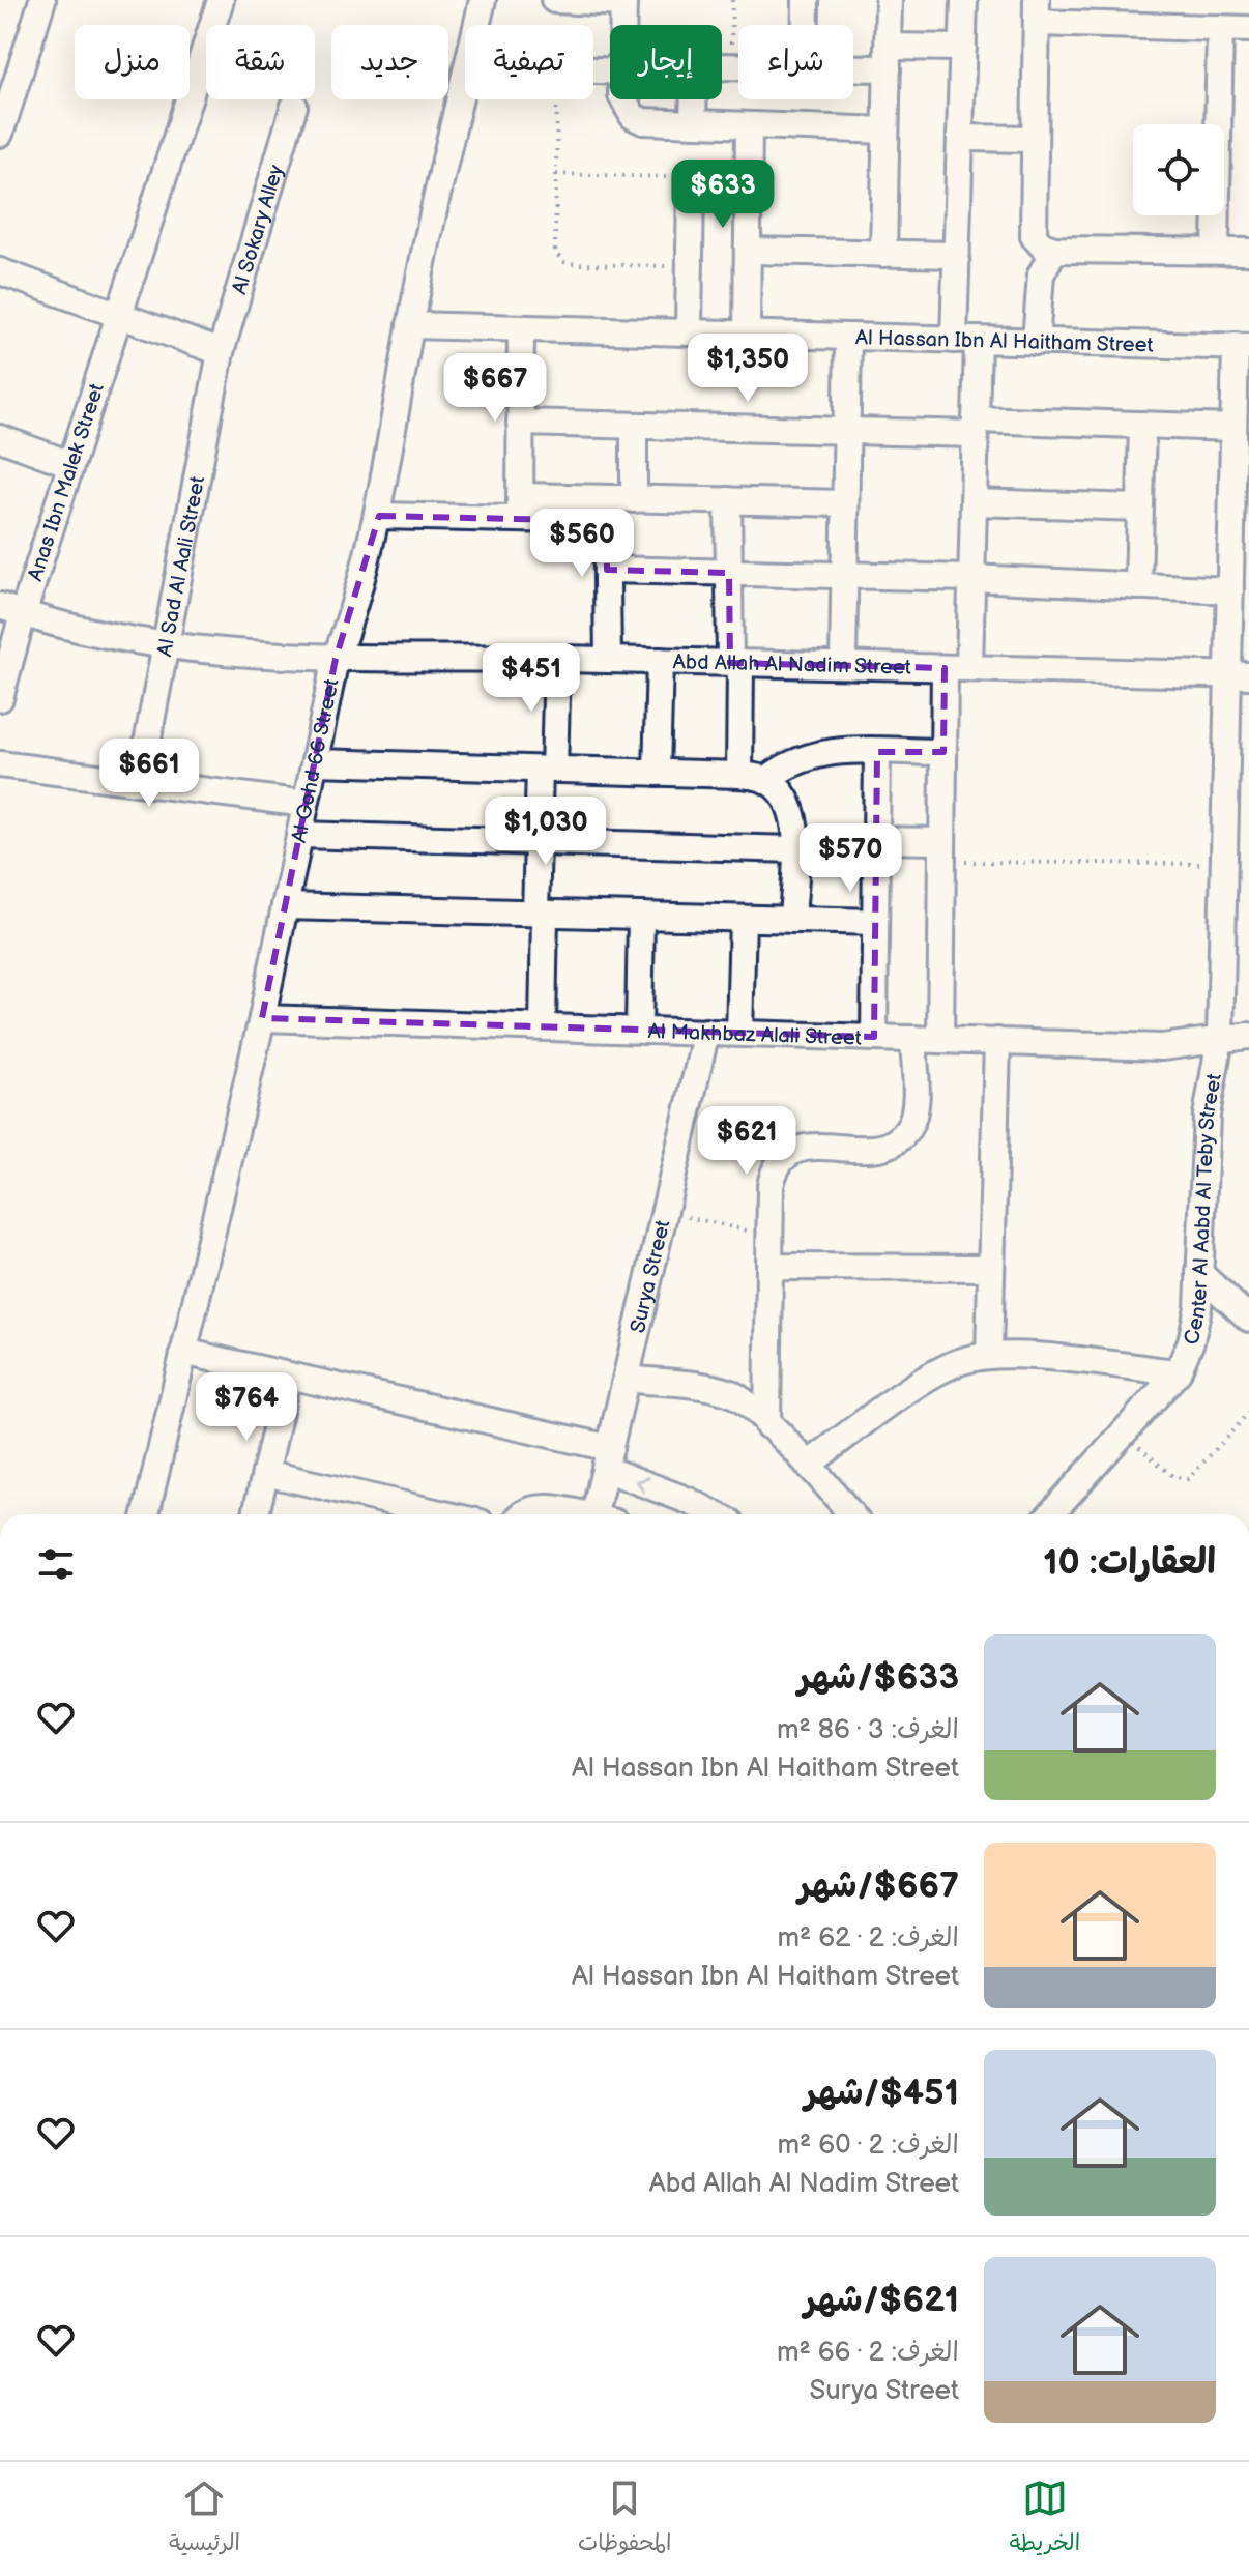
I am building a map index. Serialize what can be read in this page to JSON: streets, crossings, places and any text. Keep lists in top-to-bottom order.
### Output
{
  "streets": {
    "street": [
      "Al Sokary Alley",
      "Al Hassan Ibn Al Haitham Street",
      "Anas Ibn Malek Street",
      "Al Sad Al Aali Street",
      "Abd Allah Al Nadim Street",
      "Al Gohd 66 Street",
      "Al Makhbaz Alali Street",
      "Center Al Aabd Al Teby Street",
      "Surya Street"
    ]
  },
  "crossings": [
    ["Al Sokary Alley", "Al Sad Al Aali Street"],
    ["Al Hassan Ibn Al Haitham Street", "Al Gohd 66 Street"],
    ["Al Hassan Ibn Al Haitham Street", "Center Al Aabd Al Teby Street"],
    ["Anas Ibn Malek Street", "Abd Allah Al Nadim Street"],
    ["Al Sad Al Aali Street", "Abd Allah Al Nadim Street"],
    ["Abd Allah Al Nadim Street", "Al Gohd 66 Street"],
    ["Abd Allah Al Nadim Street", "Center Al Aabd Al Teby Street"],
    ["Al Gohd 66 Street", "Al Makhbaz Alali Street"],
    ["Al Makhbaz Alali Street", "Center Al Aabd Al Teby Street"],
    ["Al Makhbaz Alali Street", "Surya Street"]
  ],
  "page": {
    "chip": [
      "شراء",
      "إيجار",
      "تصفية",
      "جديد",
      "شقة",
      "منزل"
    ],
    "price": [
      "$633",
      "$1,350",
      "$667",
      "$560",
      "$451",
      "$661",
      "$1,030",
      "$570",
      "$621",
      "$764"
    ],
    "heading": "العقارات: 10",
    "list": [
      {
        "name": "$633/شهر",
        "note": "الغرف: 3 · 86 m² · Al Hassan Ibn Al Haitham Street"
      },
      {
        "name": "$667/شهر",
        "note": "الغرف: 2 · 62 m² · Al Hassan Ibn Al Haitham Street"
      },
      {
        "name": "$451/شهر",
        "note": "الغرف: 2 · 60 m² · Abd Allah Al Nadim Street"
      },
      {
        "name": "$621/شهر",
        "note": "الغرف: 2 · 66 m² · Surya Street"
      }
    ],
    "tabs": ["الخريطة", "المحفوظات", "الرئيسية"]
  }
}
